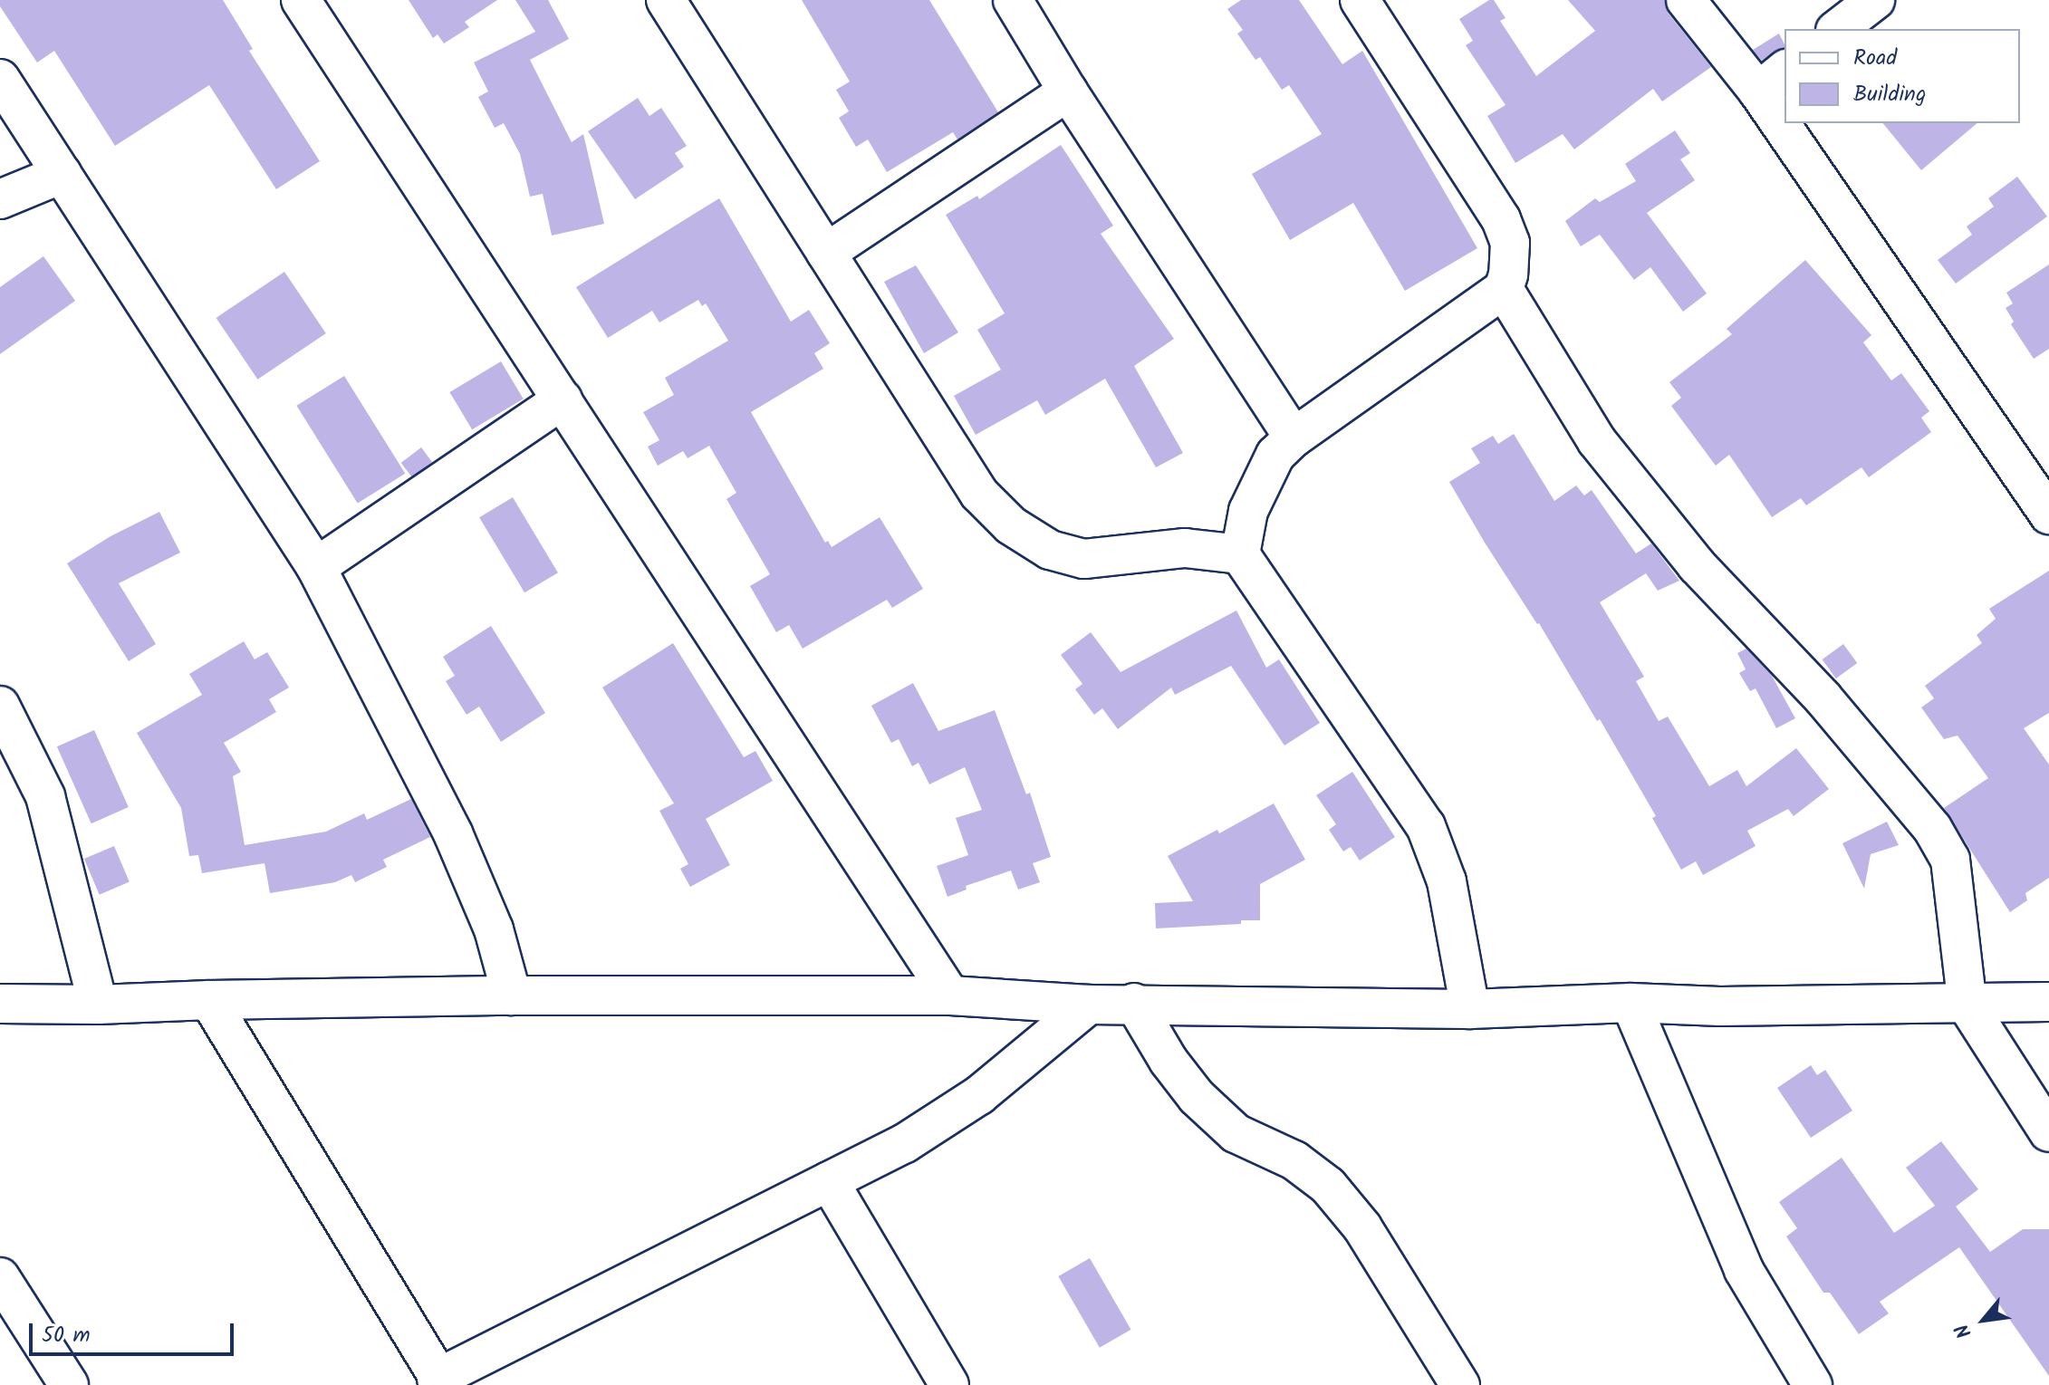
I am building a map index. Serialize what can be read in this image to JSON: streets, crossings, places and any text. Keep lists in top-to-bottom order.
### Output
{
  "legend": ["Road", "Building"],
  "scale_bar": "50 m",
  "north": "bottom left"
}
